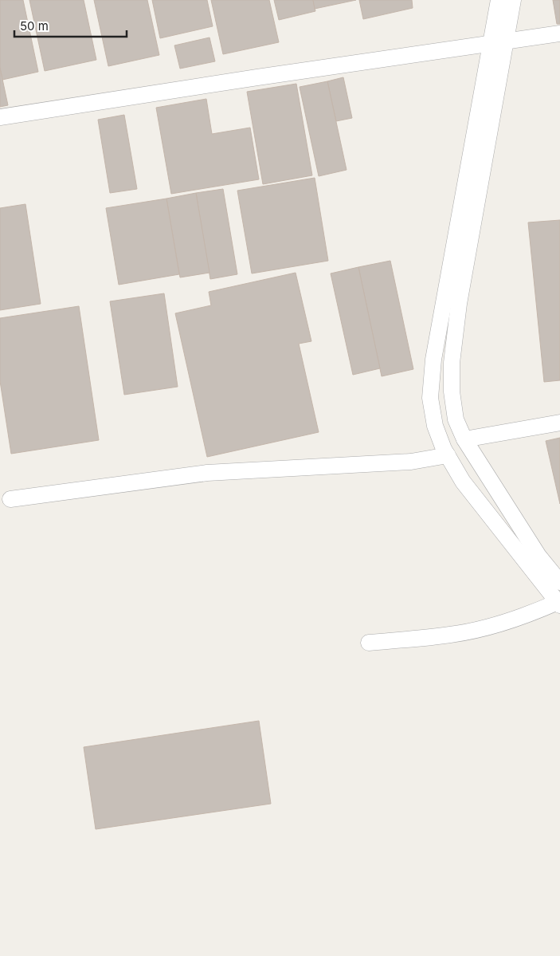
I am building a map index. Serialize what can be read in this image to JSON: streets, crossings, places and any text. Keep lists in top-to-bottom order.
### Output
{
  "scale_bar": "50 m"
}
